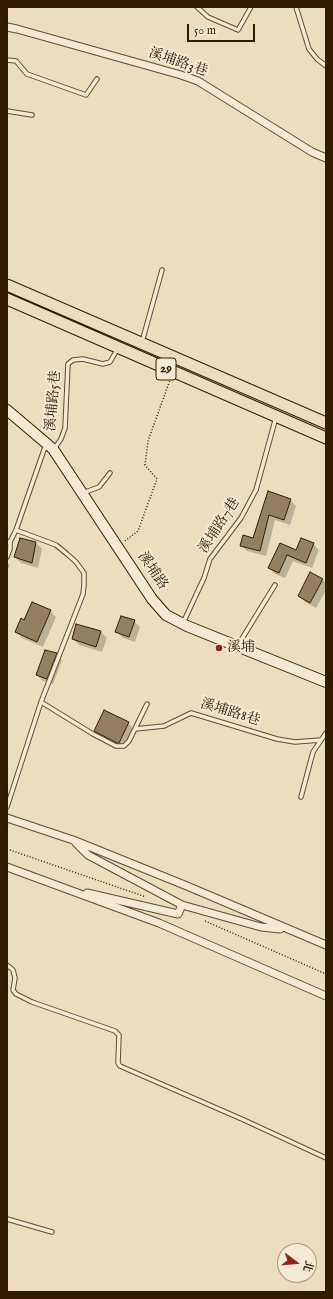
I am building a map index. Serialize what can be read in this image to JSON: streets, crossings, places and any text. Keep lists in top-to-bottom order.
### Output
{
  "streets": {
    "main road": ["29"],
    "street": ["溪埔路3巷", "溪埔路"],
    "lane": ["溪埔路5巷", "溪埔路7巷", "溪埔路8巷"]
  },
  "crossings": [
    ["29", "溪埔路5巷"],
    ["29", "溪埔路7巷"],
    ["溪埔路5巷", "溪埔路"],
    ["溪埔路7巷", "溪埔路"]
  ],
  "places": ["溪埔"],
  "scale_bar": "50 m",
  "north": "right"
}
